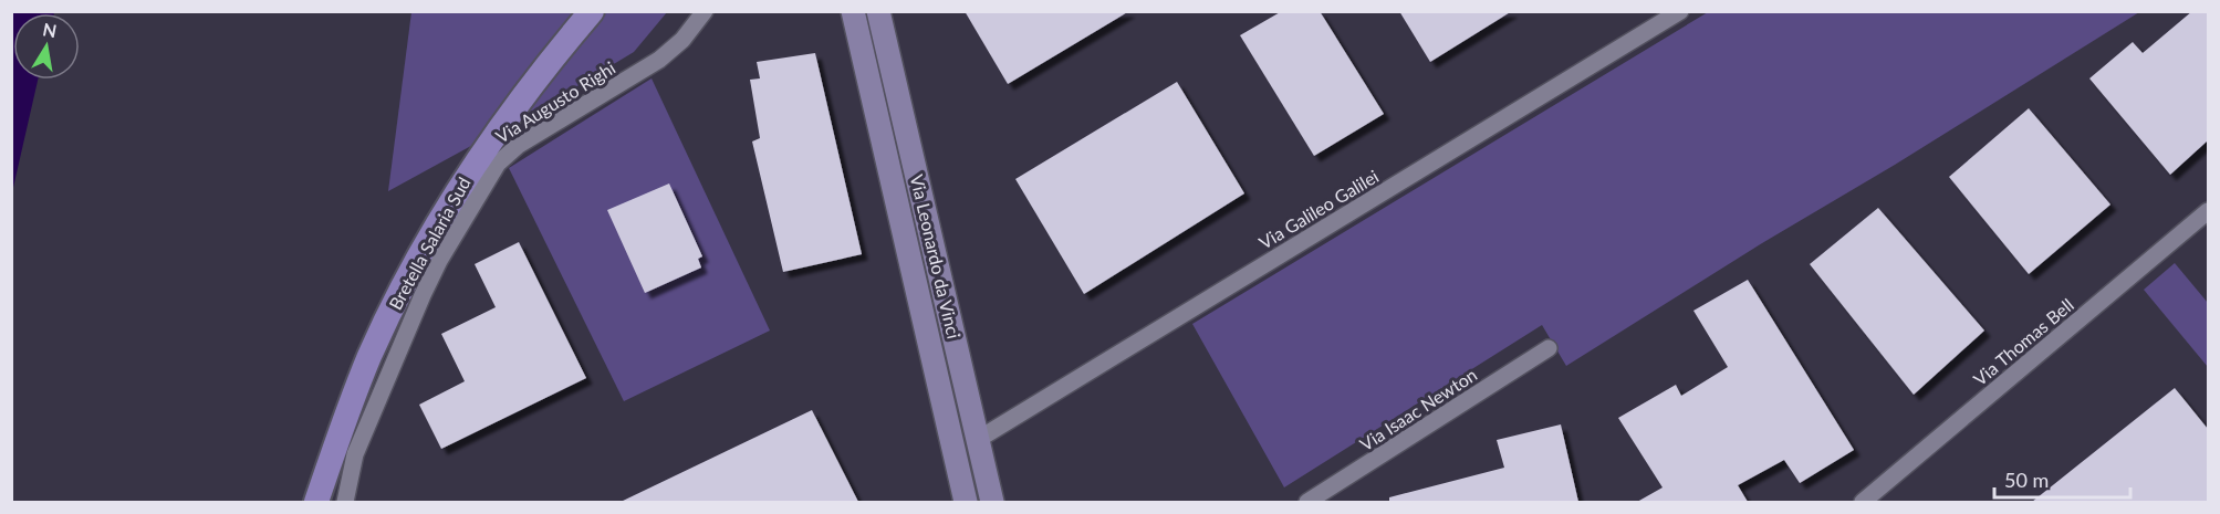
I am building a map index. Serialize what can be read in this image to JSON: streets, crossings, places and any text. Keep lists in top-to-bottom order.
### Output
{
  "streets": {
    "main road": ["Bretella Salaria Sud", "Via Leonardo da Vinci"],
    "street": [
      "Via Augusto Righi",
      "Via Galileo Galilei",
      "Via Thomas Bell",
      "Via Isaac Newton"
    ]
  },
  "crossings": [
    ["Via Galileo Galilei", "Via Leonardo da Vinci"]
  ],
  "scale_bar": "50 m",
  "north": "top"
}
